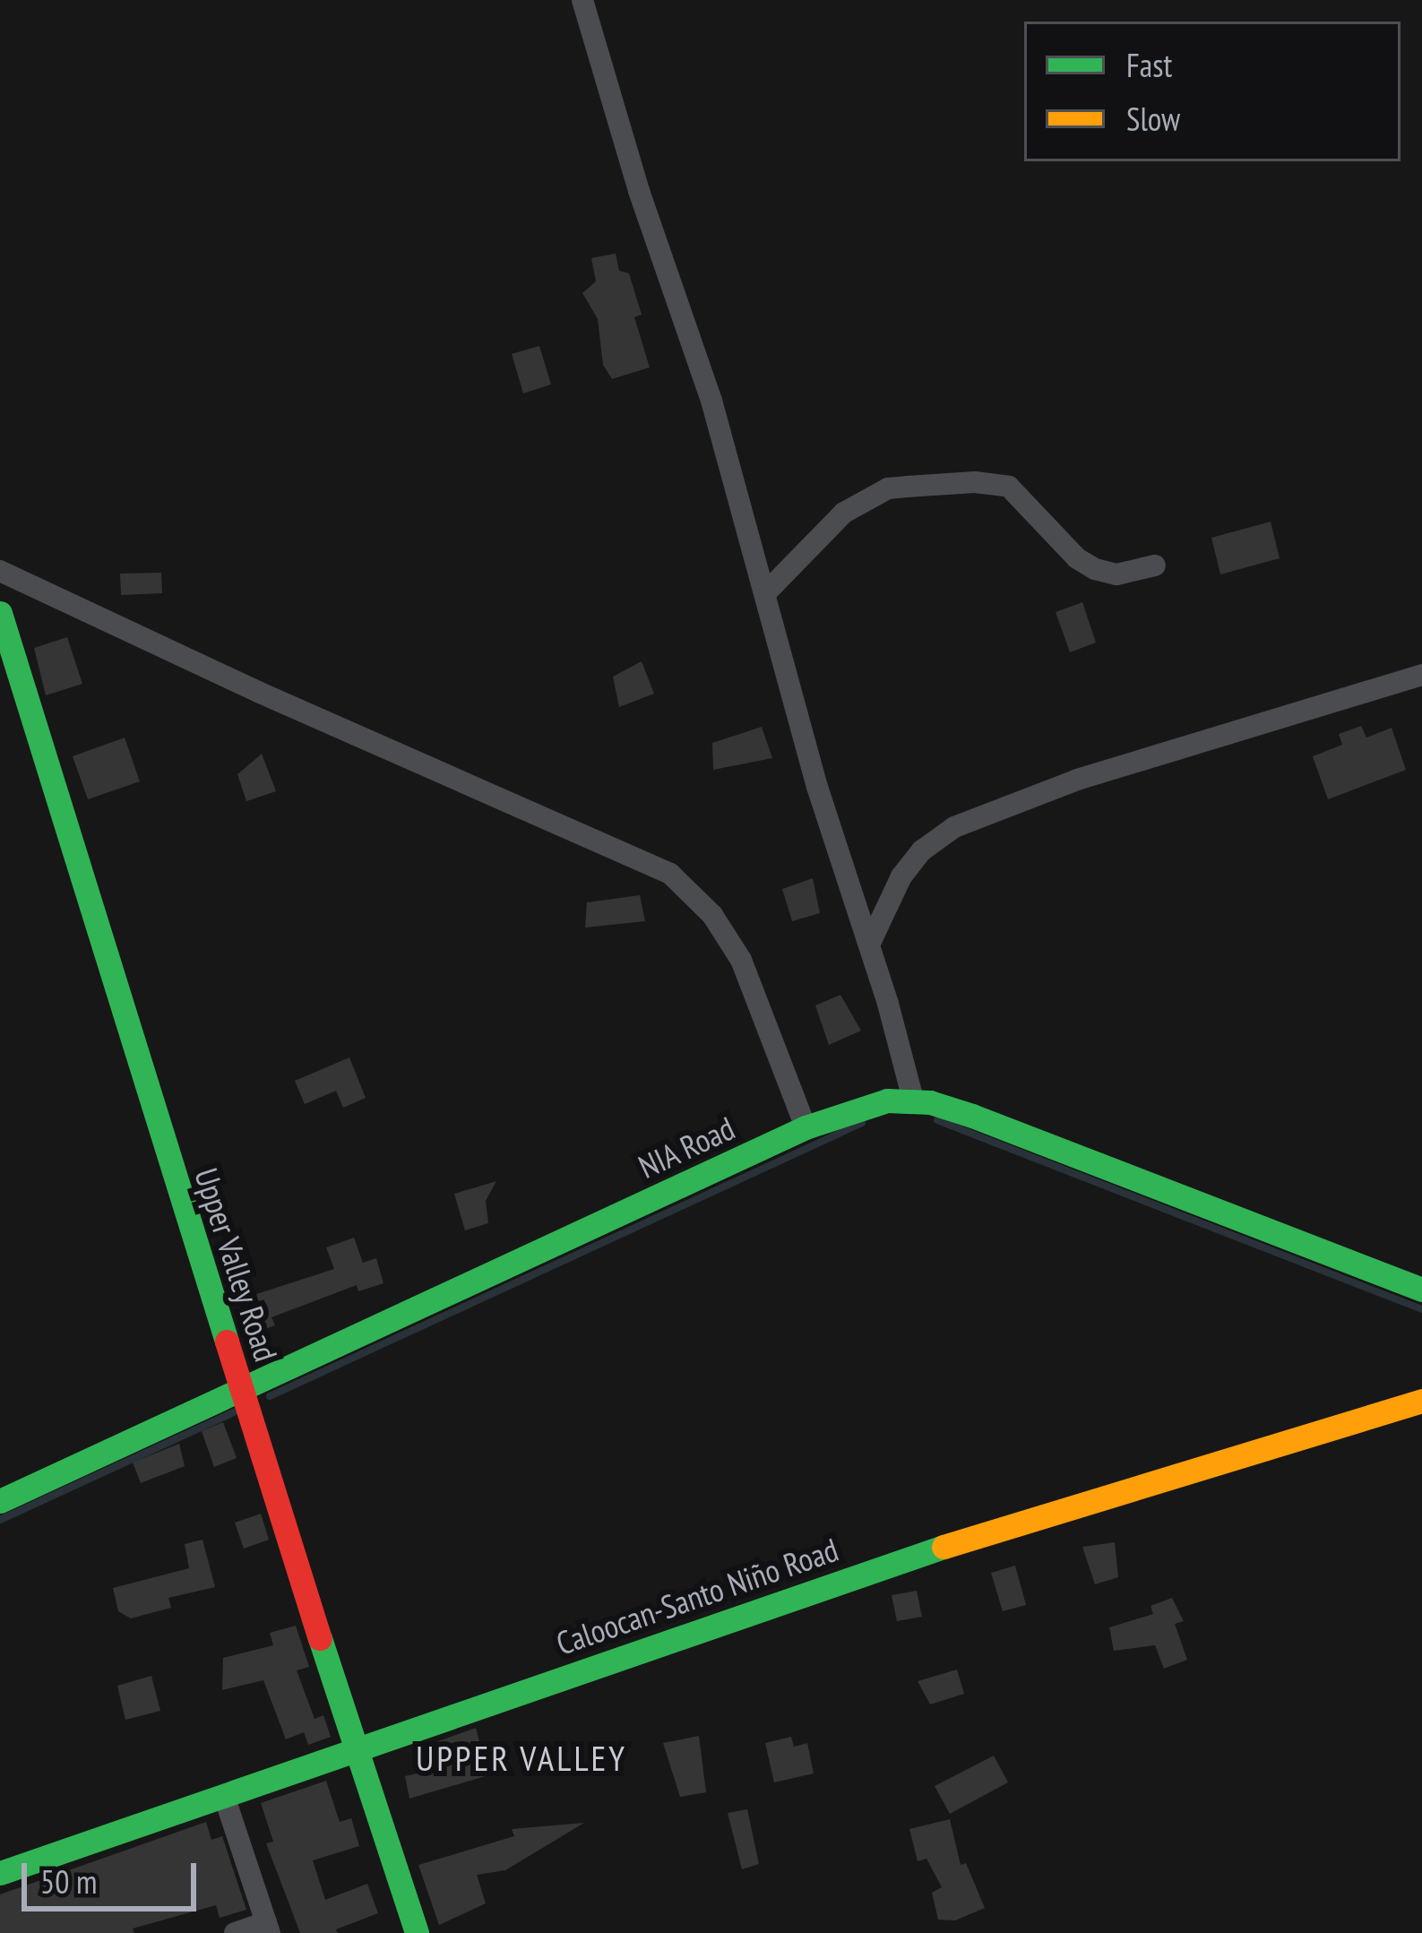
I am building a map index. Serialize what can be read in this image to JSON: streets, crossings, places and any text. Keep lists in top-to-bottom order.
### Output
{
  "streets": {
    "street": ["NIA Road", "Upper Valley Road", "Caloocan-Santo Niño Road"]
  },
  "crossings": [
    ["NIA Road", "Upper Valley Road"],
    ["Upper Valley Road", "Caloocan-Santo Niño Road"]
  ],
  "districts": ["UPPER VALLEY"],
  "legend": ["Fast", "Slow"],
  "scale_bar": "50 m"
}
